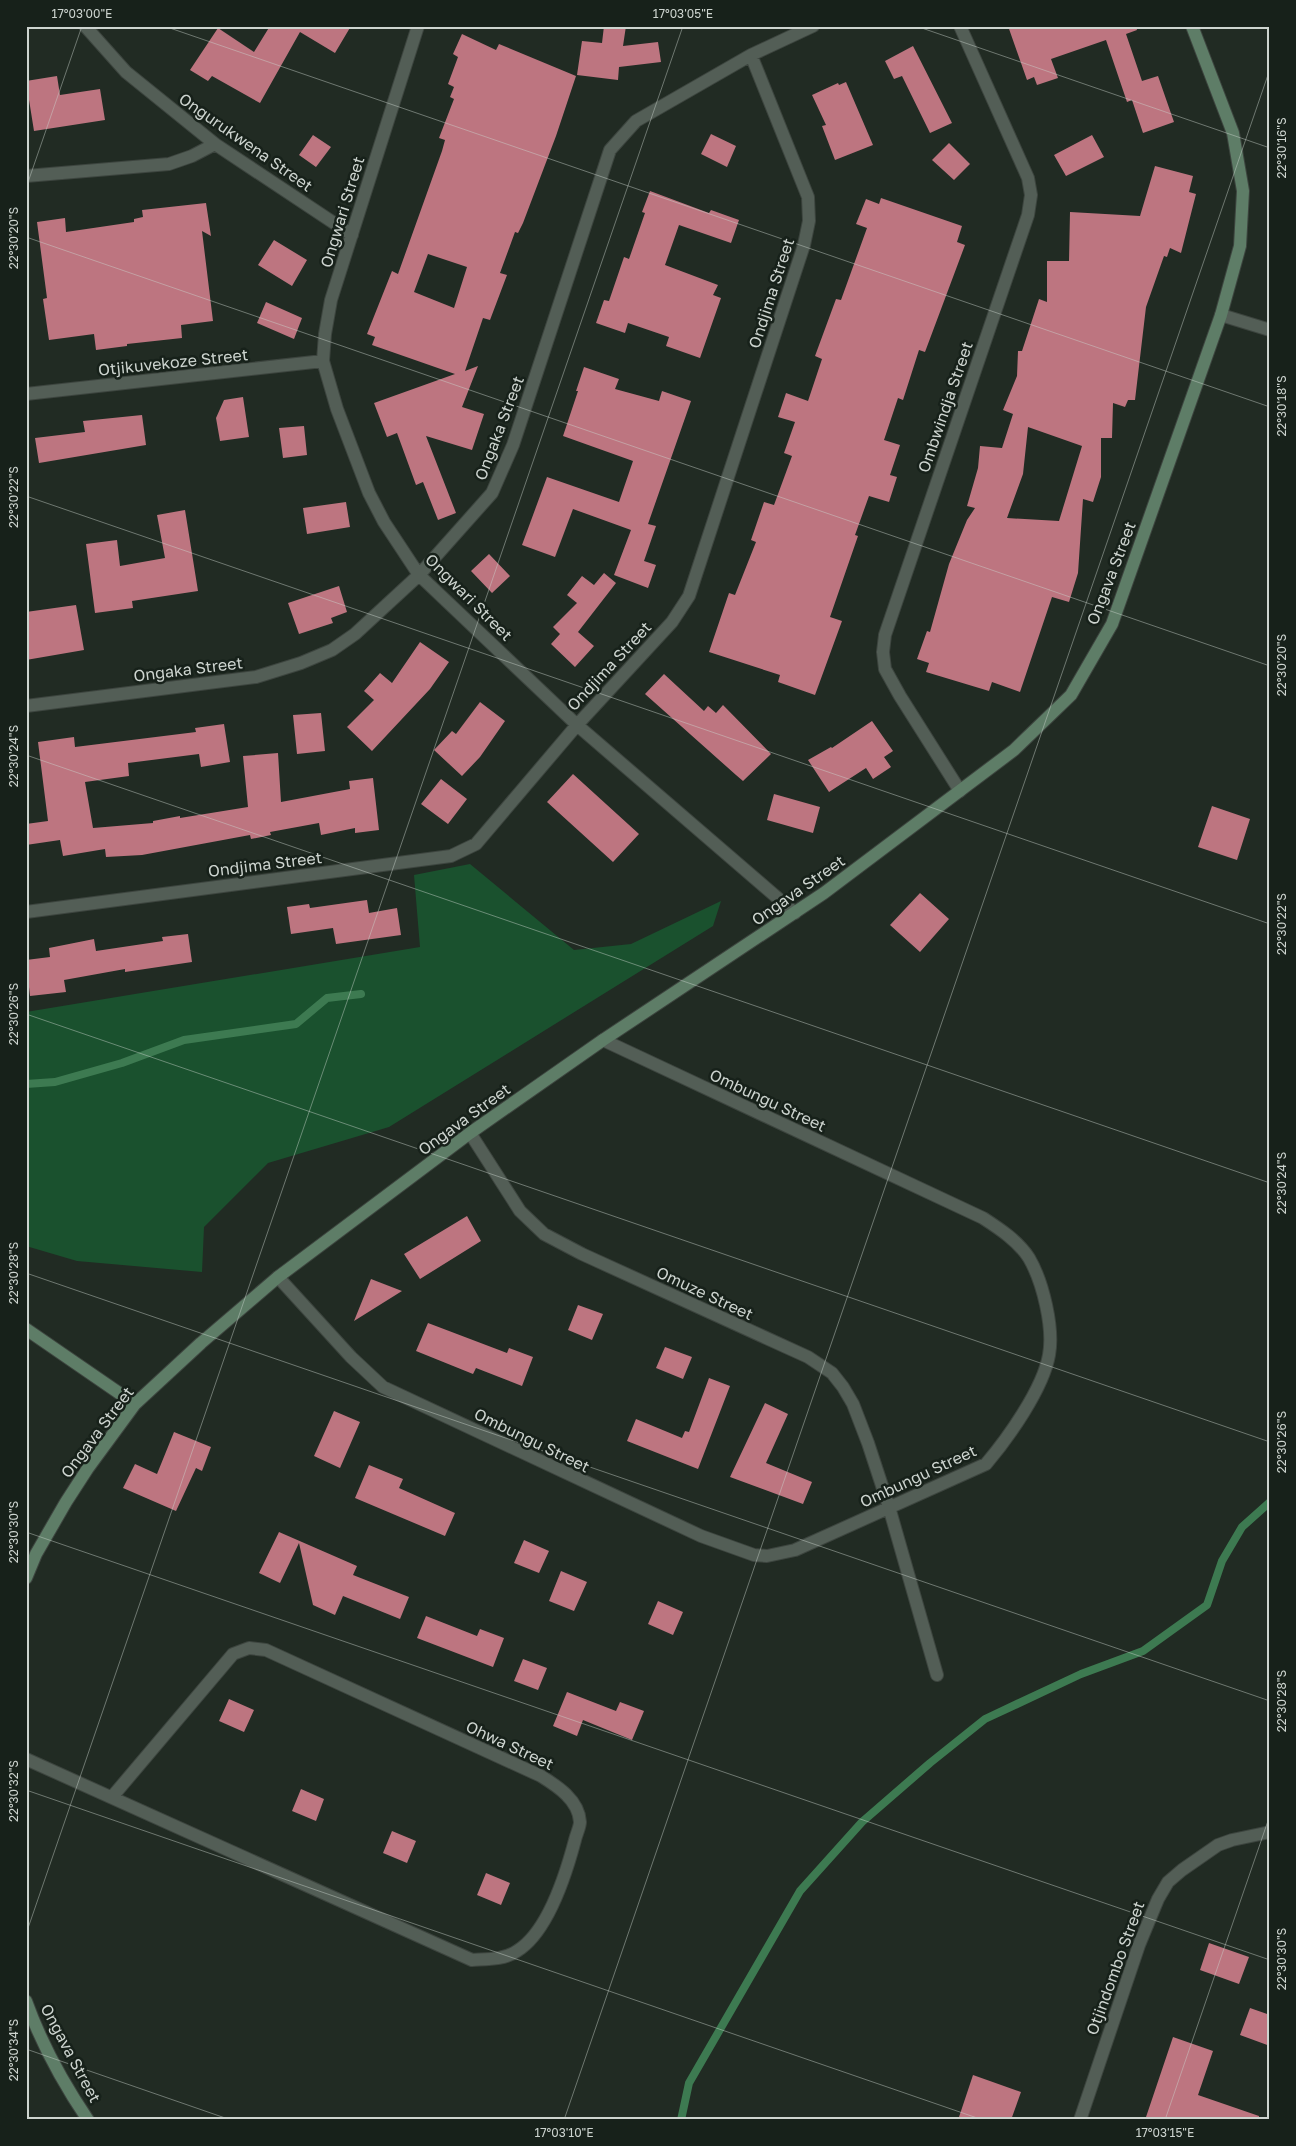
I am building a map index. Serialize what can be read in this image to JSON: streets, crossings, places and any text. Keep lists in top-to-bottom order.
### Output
{
  "streets": {
    "street": [
      "Ongurukwena Street",
      "Ongwari Street",
      "Ondjima Street",
      "Otjikuvekoze Street",
      "Ombwindja Street",
      "Ongaka Street",
      "Ongava Street",
      "Ombungu Street",
      "Omuze Street",
      "Ohwa Street",
      "Otjindombo Street"
    ]
  },
  "crossings": [
    ["Ongurukwena Street", "Ongwari Street"],
    ["Ongwari Street", "Ondjima Street"],
    ["Ongwari Street", "Otjikuvekoze Street"],
    ["Ongwari Street", "Ongaka Street"],
    ["Ongwari Street", "Ongava Street"],
    ["Ondjima Street", "Ongaka Street"],
    ["Ombwindja Street", "Ongava Street"],
    ["Ongava Street", "Ombungu Street"],
    ["Ongava Street", "Omuze Street"],
    ["Ombungu Street", "Omuze Street"]
  ],
  "coordinates": [
    "17°03'00\"E",
    "17°03'05\"E",
    "22°30'16\"S",
    "22°30'20\"S",
    "22°30'18\"S",
    "22°30'22\"S",
    "22°30'24\"S",
    "22°30'26\"S",
    "22°30'28\"S",
    "22°30'30\"S",
    "22°30'32\"S",
    "22°30'34\"S",
    "17°03'10\"E",
    "17°03'15\"E"
  ]
}
